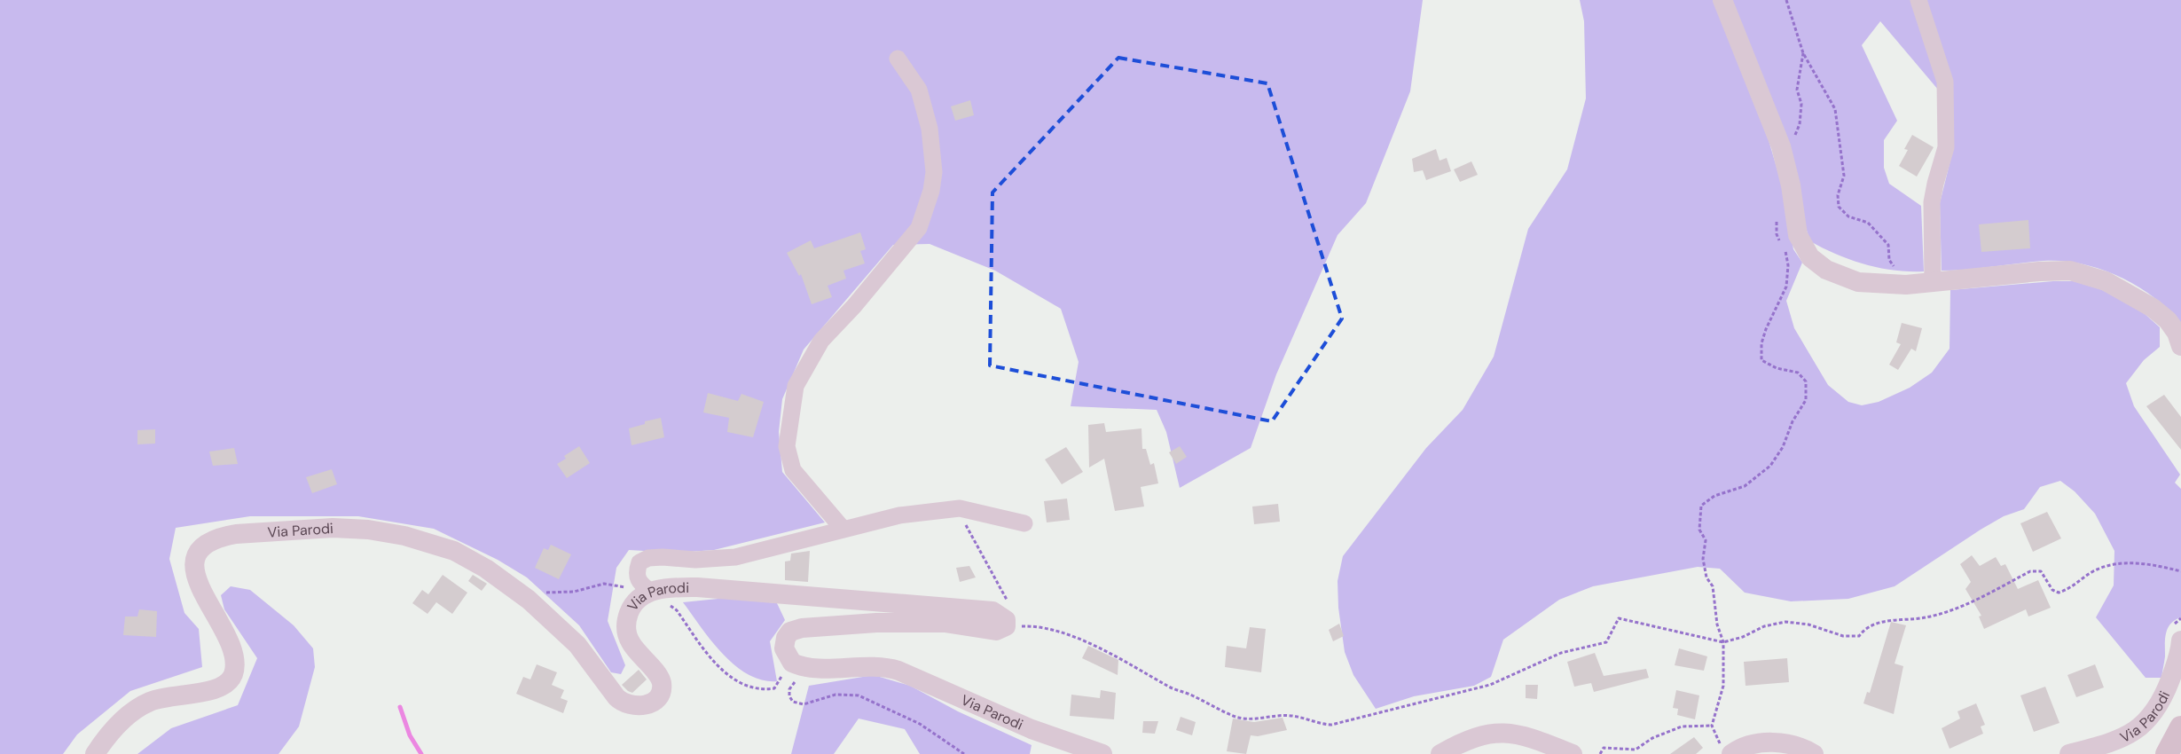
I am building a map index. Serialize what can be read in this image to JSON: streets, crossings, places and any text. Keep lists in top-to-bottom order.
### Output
{
  "streets": {
    "street": ["Via Parodi"]
  }
}
